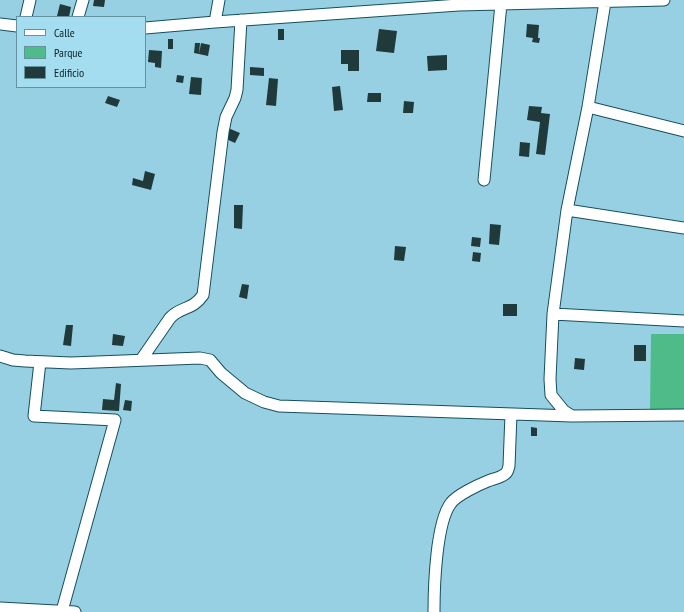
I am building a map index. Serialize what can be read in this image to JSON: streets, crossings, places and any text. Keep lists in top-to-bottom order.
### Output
{
  "legend": ["Calle", "Parque", "Edificio"]
}
